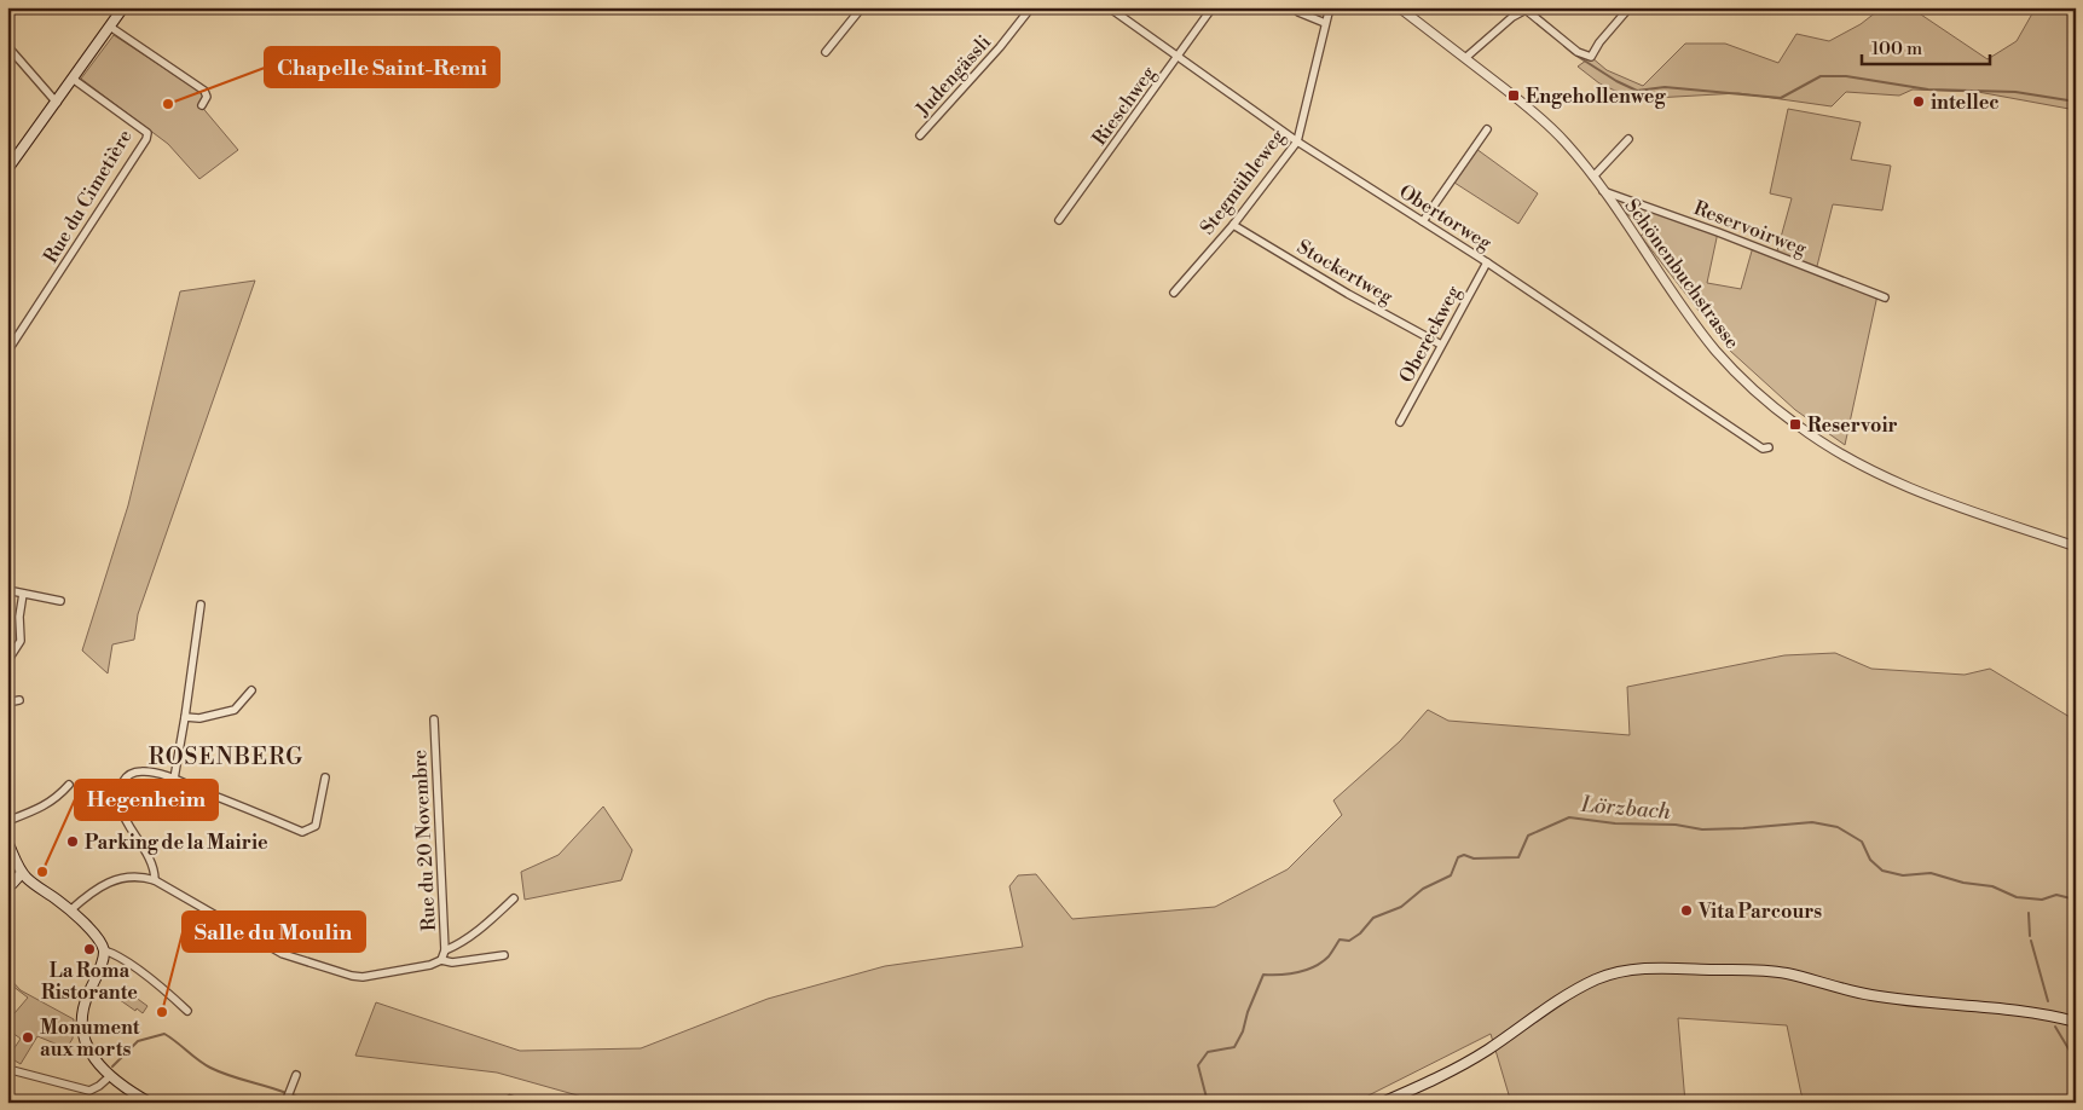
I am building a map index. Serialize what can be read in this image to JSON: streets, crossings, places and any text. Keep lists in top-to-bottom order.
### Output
{
  "streets": {
    "street": [
      "Judengässli",
      "Rieschweg",
      "Stegmühleweg",
      "Rue du Cimetière",
      "Obertorweg",
      "Reservoirweg",
      "Stockertweg",
      "Schönenbuchstrasse",
      "Obereckweg",
      "Rue du 20 Novembre"
    ]
  },
  "crossings": [
    ["Rieschweg", "Obertorweg"],
    ["Stegmühleweg", "Obertorweg"],
    ["Stegmühleweg", "Stockertweg"],
    ["Obertorweg", "Obereckweg"],
    ["Reservoirweg", "Schönenbuchstrasse"],
    ["Stockertweg", "Obereckweg"]
  ],
  "districts": ["ROSENBERG"],
  "water": ["Lörzbach"],
  "places": {
    "transit": ["Engehollenweg", "Reservoir"],
    "other": [
      "intellec",
      "Chapelle Saint-Remi",
      "Parking de la Mairie",
      "Hegenheim",
      "Vita Parcours",
      "La Roma Ristorante",
      "Salle du Moulin",
      "Monument aux morts"
    ]
  },
  "scale_bar": "100 m"
}
